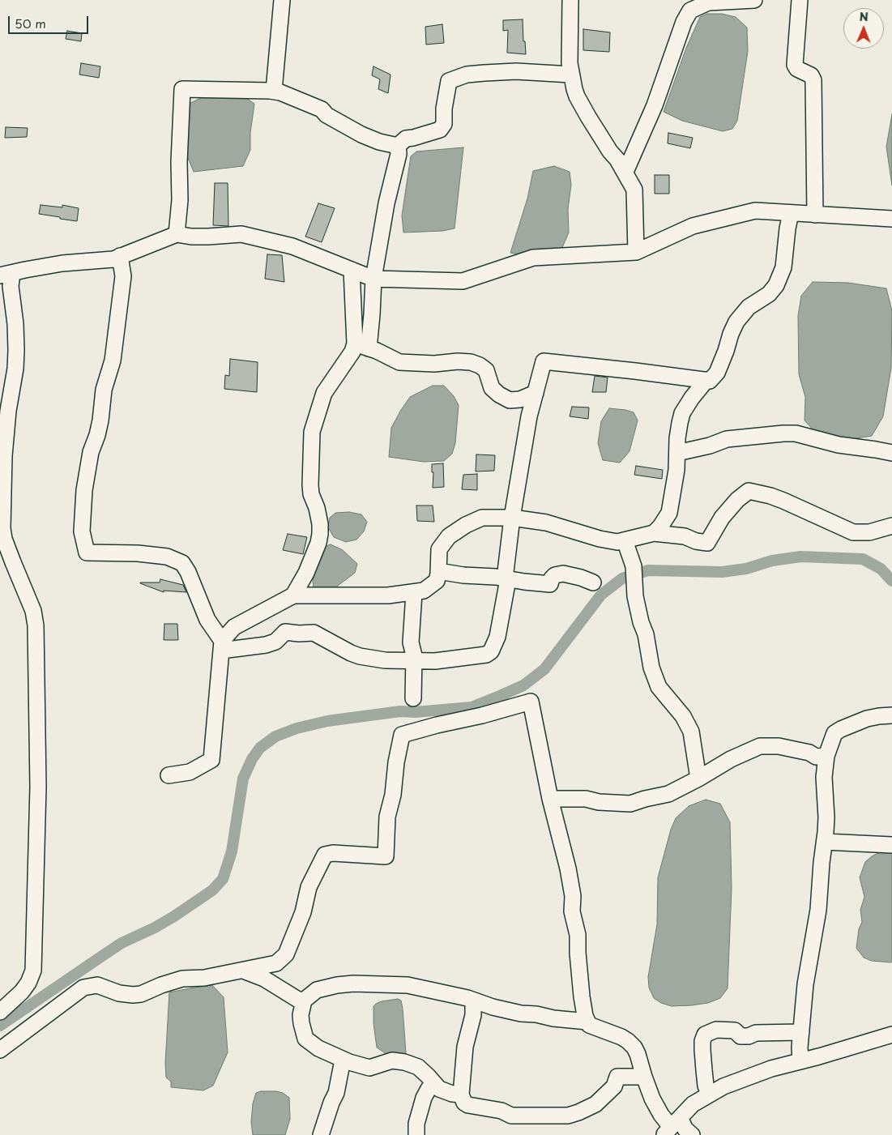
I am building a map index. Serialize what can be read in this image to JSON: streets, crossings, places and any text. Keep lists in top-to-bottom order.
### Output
{
  "scale_bar": "50 m",
  "north": "top"
}
